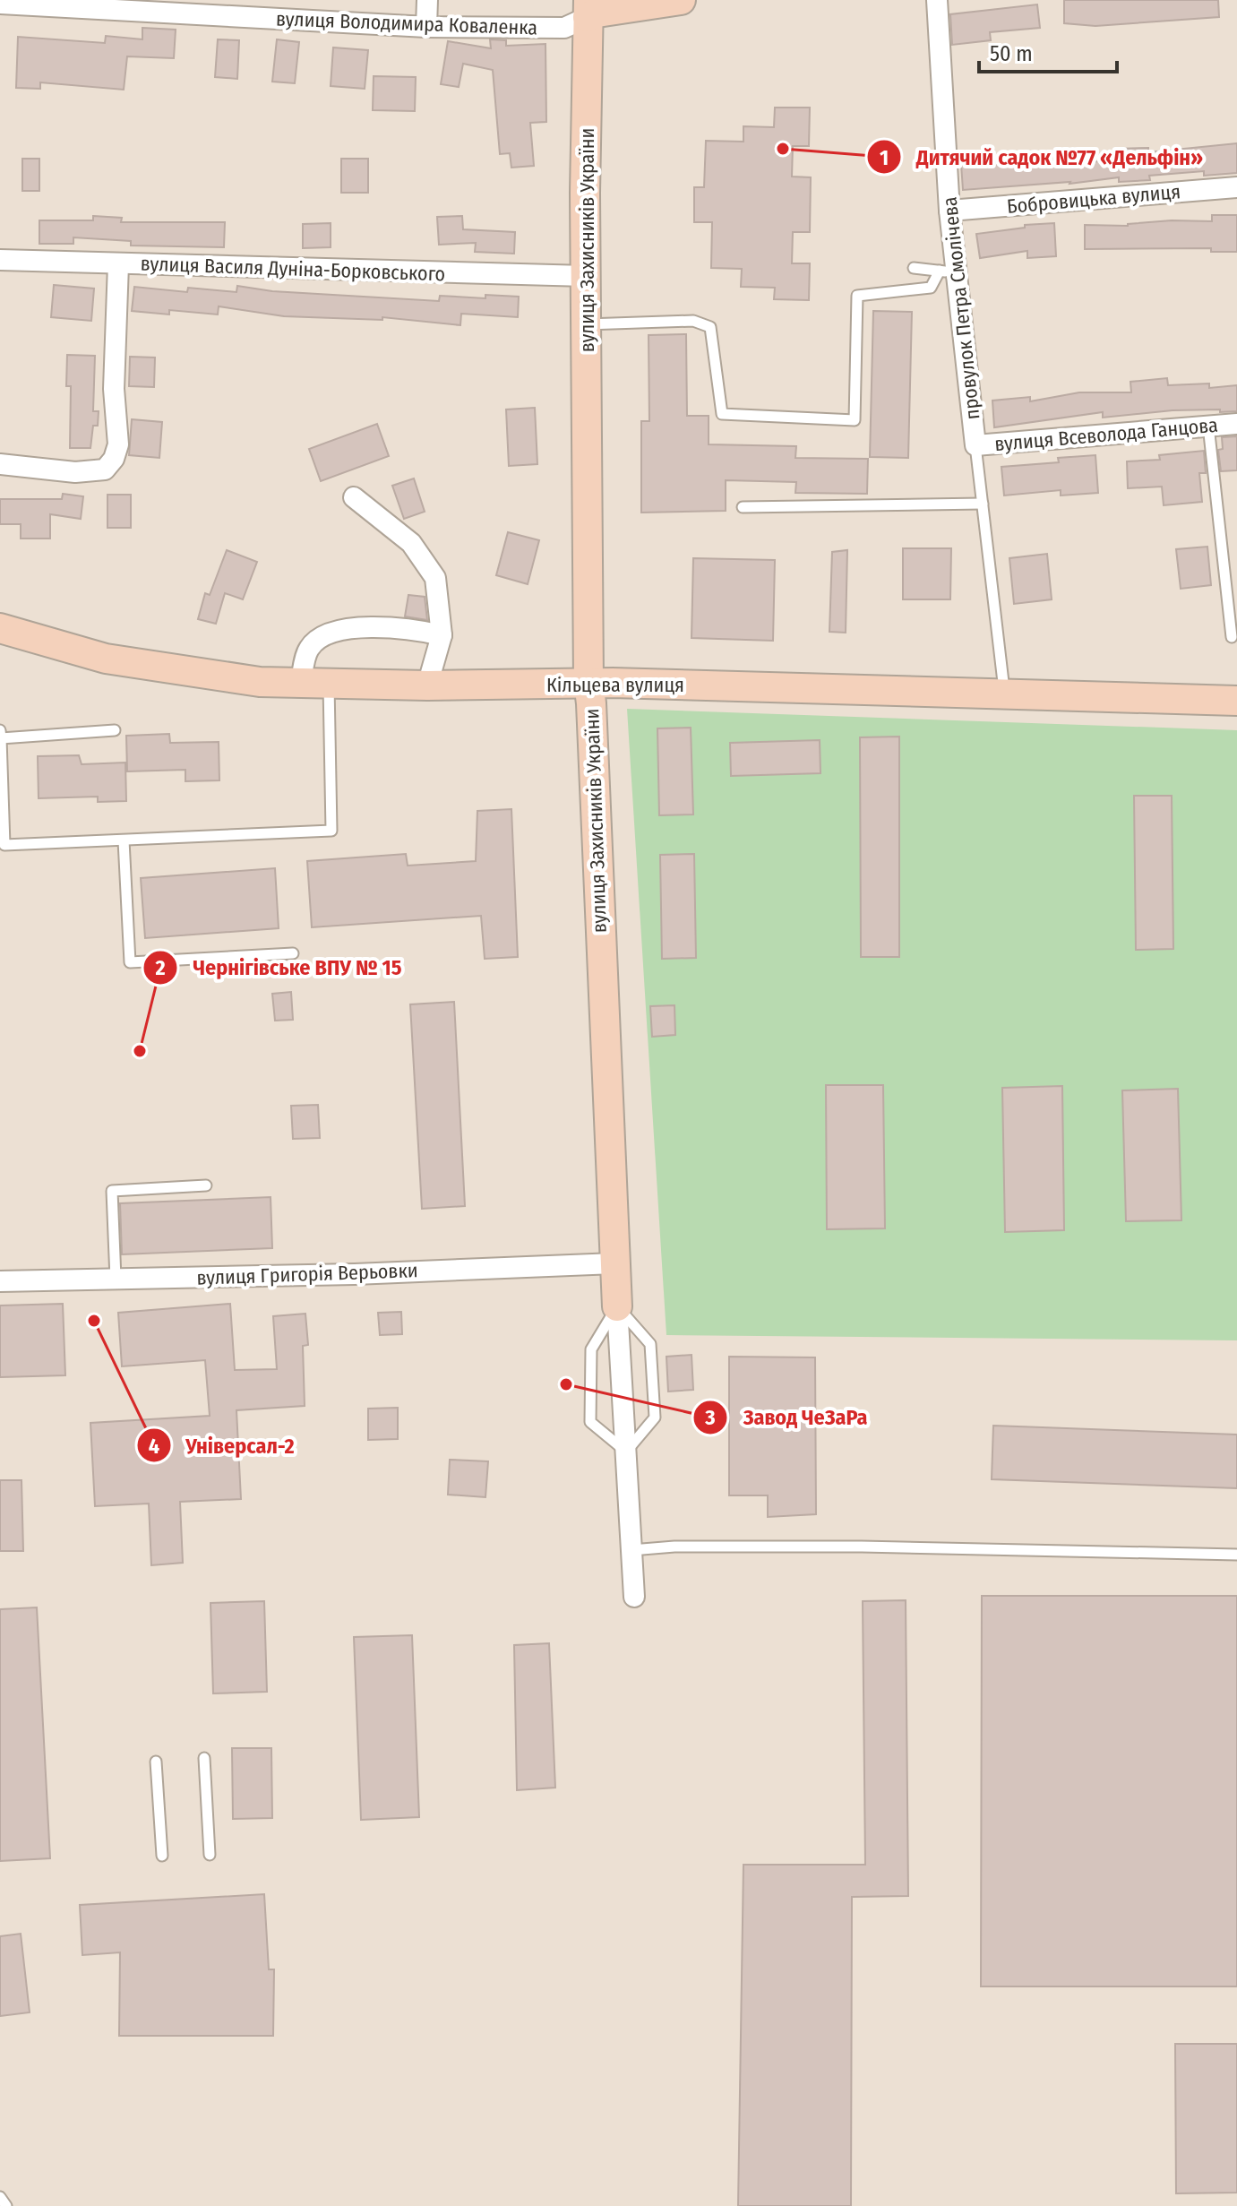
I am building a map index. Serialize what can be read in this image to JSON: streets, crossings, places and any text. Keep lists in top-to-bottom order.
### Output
{
  "streets": {
    "street": [
      "вулиця Володимира Коваленка",
      "Бобровицька вулиця",
      "вулиця Захисників України",
      "вулиця Василя Дуніна-Борковського",
      "провулок Петра Смолічева",
      "вулиця Всеволода Ганцова",
      "Кільцева вулиця",
      "вулиця Григорія Верьовки"
    ]
  },
  "crossings": [
    ["вулиця Володимира Коваленка", "вулиця Захисників України"],
    ["Бобровицька вулиця", "провулок Петра Смолічева"],
    ["вулиця Захисників України", "вулиця Василя Дуніна-Борковського"],
    ["вулиця Захисників України", "Кільцева вулиця"],
    ["вулиця Захисників України", "вулиця Григорія Верьовки"],
    ["провулок Петра Смолічева", "вулиця Всеволода Ганцова"]
  ],
  "places": [
    "Дитячий садок №77 «Дельфін»",
    "Чернігівське ВПУ № 15",
    "Універсал-2",
    "Завод ЧеЗаРа"
  ],
  "scale_bar": "50 m"
}
